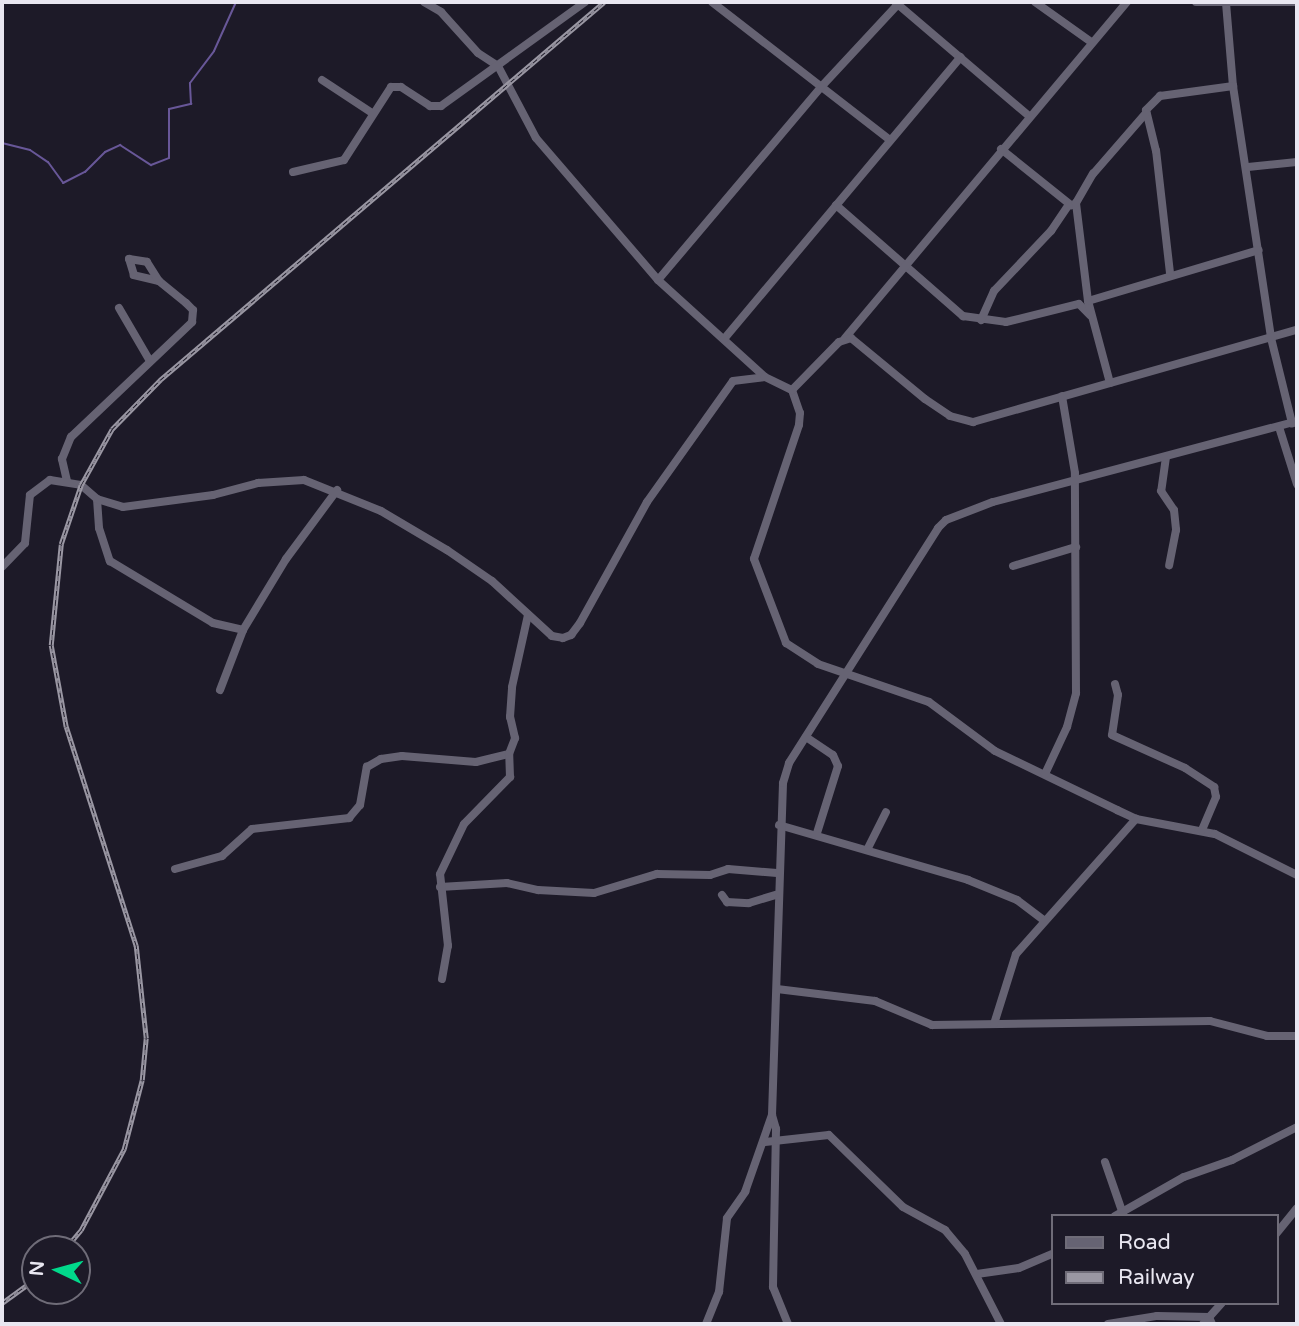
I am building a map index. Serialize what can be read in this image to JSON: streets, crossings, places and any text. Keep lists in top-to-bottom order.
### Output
{
  "legend": ["Road", "Railway"],
  "north": "left"
}
